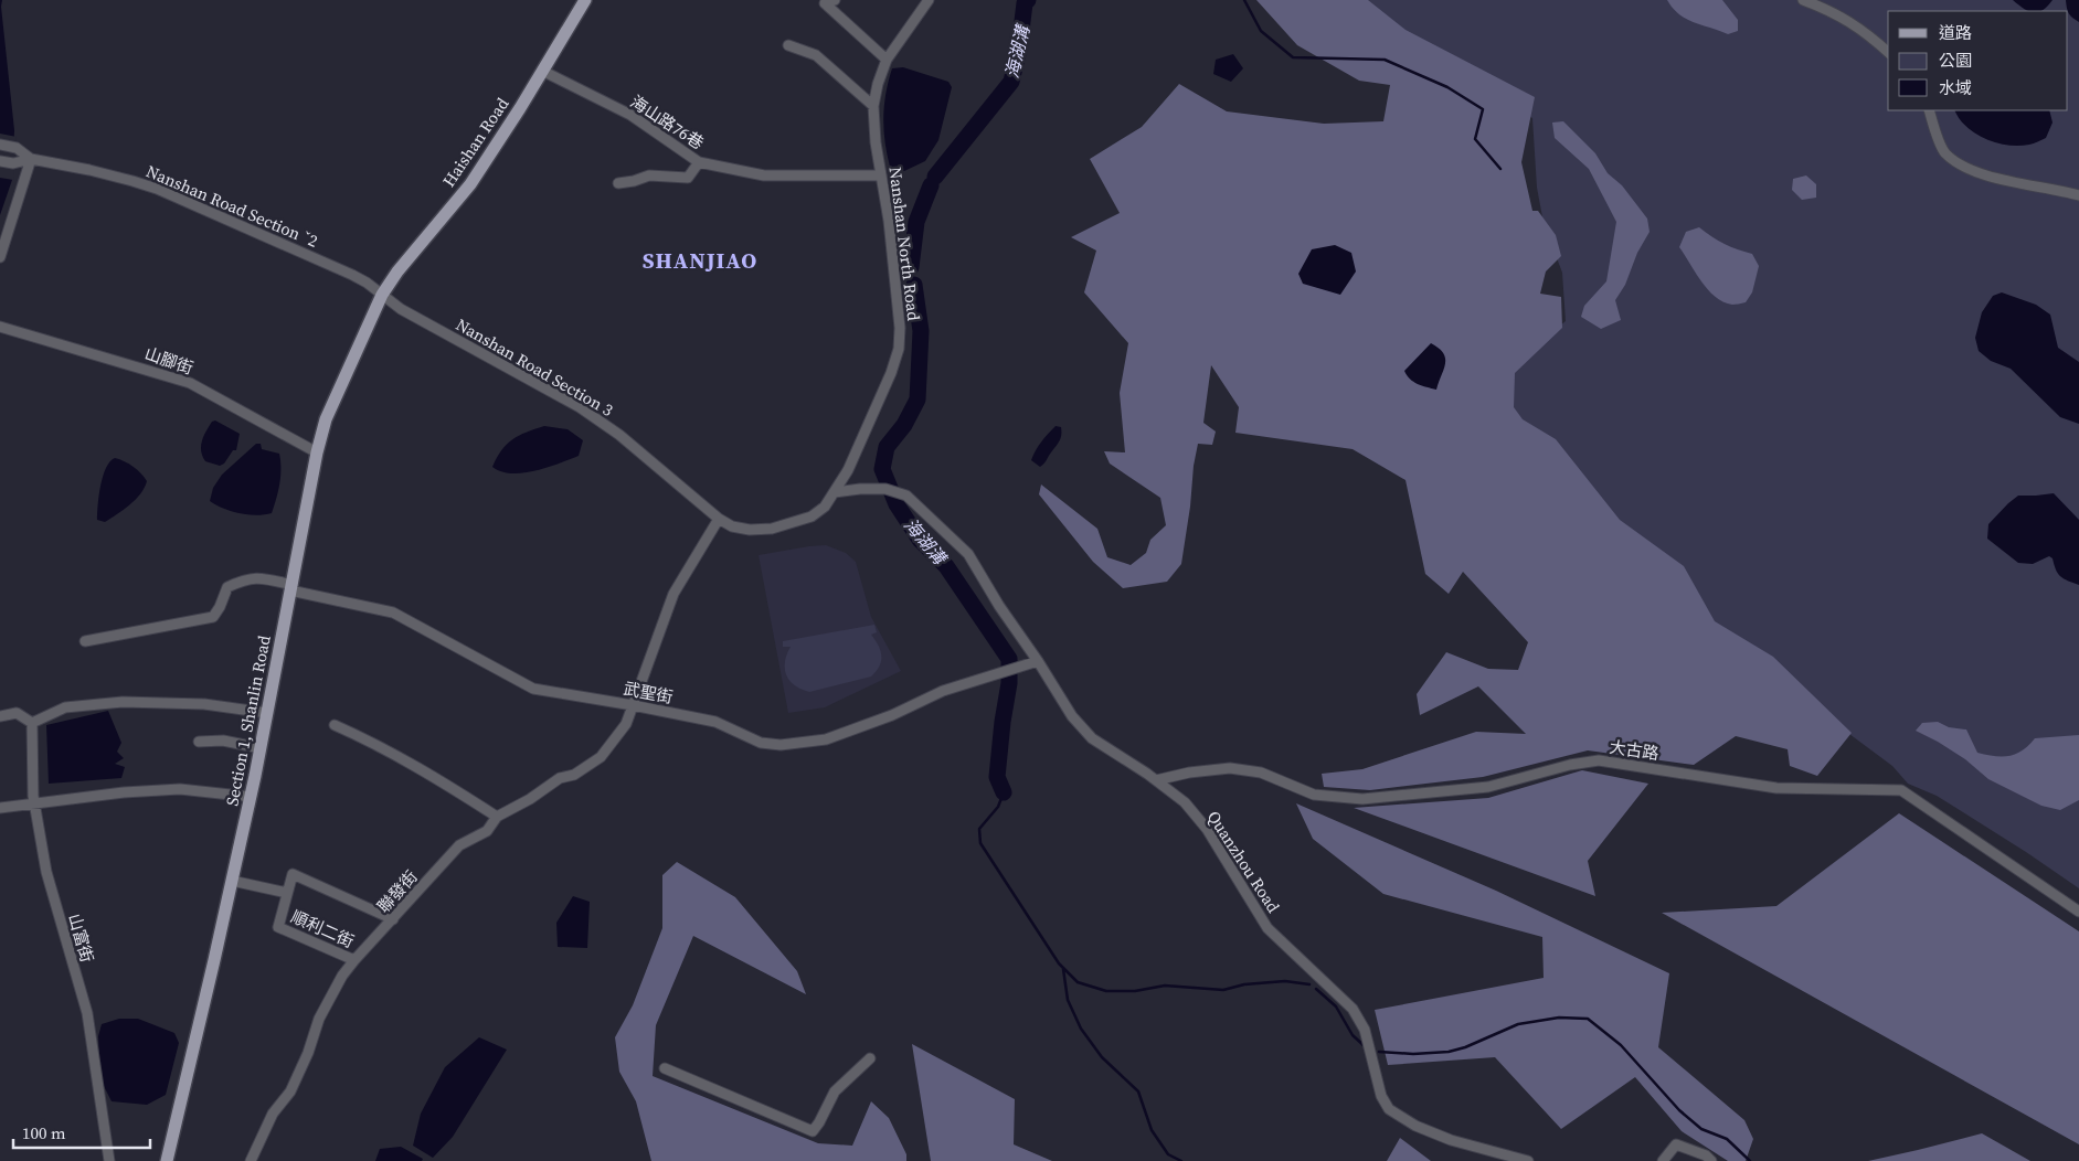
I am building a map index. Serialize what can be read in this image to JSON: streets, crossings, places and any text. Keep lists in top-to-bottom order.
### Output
{
  "streets": {
    "main road": ["Haishan Road", "Section 1, Shanlin Road"],
    "street": [
      "海山路76巷",
      "Nanshan Road Section ˇ2",
      "Nanshan North Road",
      "山腳街",
      "Nanshan Road Section 3",
      "武聖街",
      "大古路",
      "Quanzhou Road",
      "聯發街",
      "順利二街",
      "山富街"
    ]
  },
  "crossings": [
    ["海山路76巷", "Haishan Road"],
    ["海山路76巷", "Nanshan North Road"],
    ["Haishan Road", "Nanshan Road Section ˇ2"],
    ["Haishan Road", "Nanshan Road Section 3"],
    ["Haishan Road", "Section 1, Shanlin Road"],
    ["Nanshan Road Section ˇ2", "Nanshan Road Section 3"],
    ["Nanshan Road Section ˇ2", "Section 1, Shanlin Road"],
    ["Nanshan North Road", "Nanshan Road Section 3"],
    ["Nanshan North Road", "Quanzhou Road"],
    ["山腳街", "Section 1, Shanlin Road"],
    ["Nanshan Road Section 3", "Section 1, Shanlin Road"],
    ["Nanshan Road Section 3", "Quanzhou Road"],
    ["Nanshan Road Section 3", "聯發街"],
    ["武聖街", "Section 1, Shanlin Road"],
    ["武聖街", "Quanzhou Road"],
    ["武聖街", "聯發街"],
    ["大古路", "Quanzhou Road"],
    ["聯發街", "順利二街"]
  ],
  "districts": ["SHANJIAO"],
  "water": ["海湖溝"],
  "legend": ["道路", "公園", "水域"],
  "scale_bar": "100 m"
}
